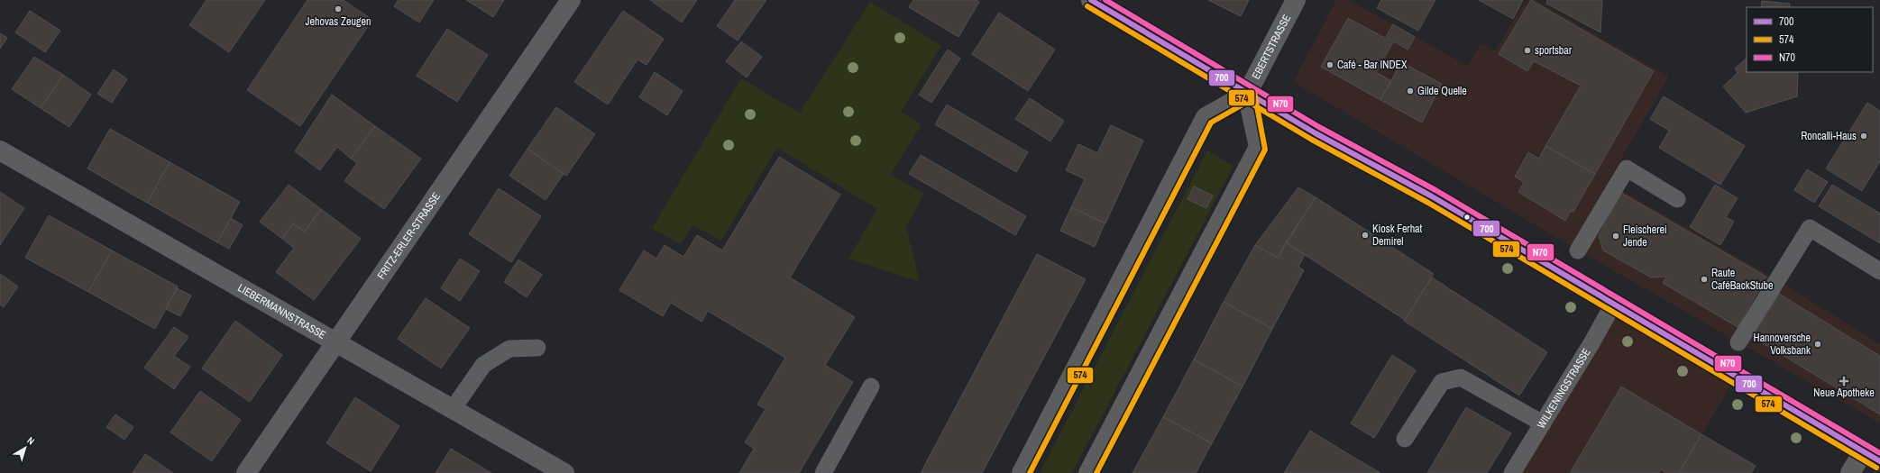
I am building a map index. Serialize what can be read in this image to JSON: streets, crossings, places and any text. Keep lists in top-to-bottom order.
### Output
{
  "streets": {
    "street": ["EBERTSTRASSE", "FRITZ-ERLER-STRASSE", "LIEBERMANNSTRASSE"],
    "lane": ["WILKENINGSTRASSE"]
  },
  "crossings": [
    ["FRITZ-ERLER-STRASSE", "LIEBERMANNSTRASSE"]
  ],
  "places": {
    "other": [
      "Jehovas Zeugen",
      "sportsbar",
      "Café - Bar INDEX",
      "Gilde Quelle",
      "Roncalli-Haus",
      "Kiosk Ferhat Demirel",
      "Fleischerei Jende",
      "Raute CaféBackStube",
      "Hannoversche Volksbank"
    ],
    "health": ["Neue Apotheke"]
  },
  "lines": ["transit line 700", "transit line N70", "transit line 574"],
  "legend": ["700", "574", "N70"],
  "north": "top right"
}
